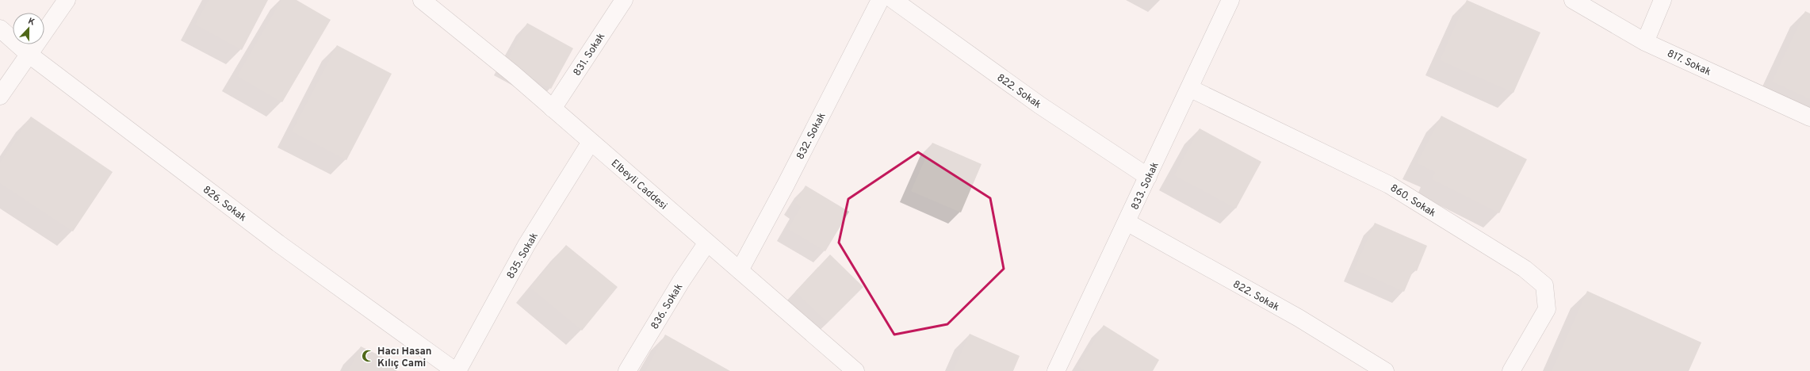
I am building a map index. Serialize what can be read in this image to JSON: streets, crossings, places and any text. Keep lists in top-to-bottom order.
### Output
{
  "streets": {
    "street": [
      "831. Sokak",
      "817. Sokak",
      "822. Sokak",
      "832. Sokak",
      "Elbeyli Caddesi",
      "833. Sokak",
      "860. Sokak",
      "826. Sokak",
      "835. Sokak",
      "836. Sokak"
    ]
  },
  "crossings": [
    ["831. Sokak", "Elbeyli Caddesi"],
    ["822. Sokak", "833. Sokak"],
    ["832. Sokak", "Elbeyli Caddesi"],
    ["Elbeyli Caddesi", "835. Sokak"],
    ["Elbeyli Caddesi", "836. Sokak"],
    ["833. Sokak", "860. Sokak"],
    ["826. Sokak", "835. Sokak"]
  ],
  "places": {
    "mosque": ["Hacı Hasan Kılıç Cami"]
  },
  "north": "top"
}
